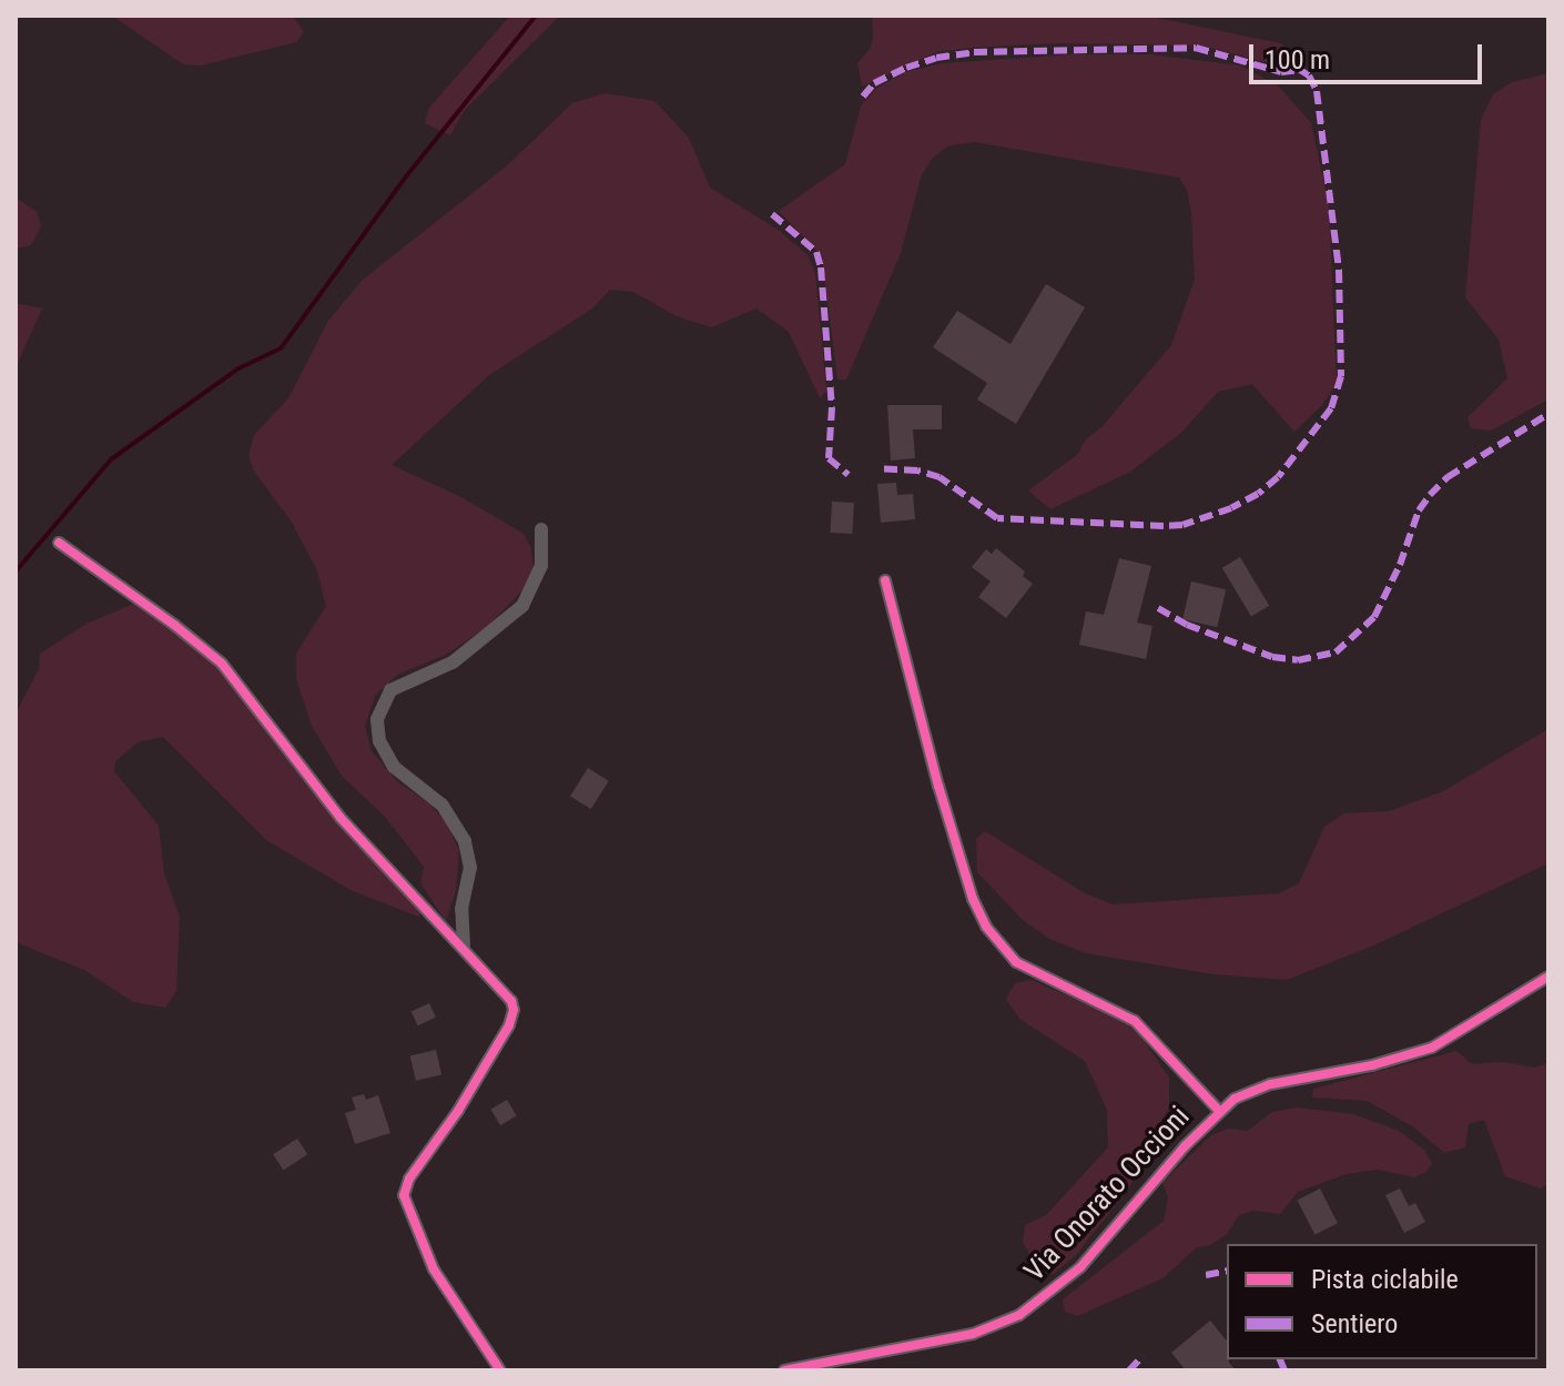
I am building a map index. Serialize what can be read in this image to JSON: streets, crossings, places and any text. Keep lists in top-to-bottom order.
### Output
{
  "streets": {
    "street": ["Via Onorato Occioni"]
  },
  "legend": ["Pista ciclabile", "Sentiero"],
  "scale_bar": "100 m"
}
